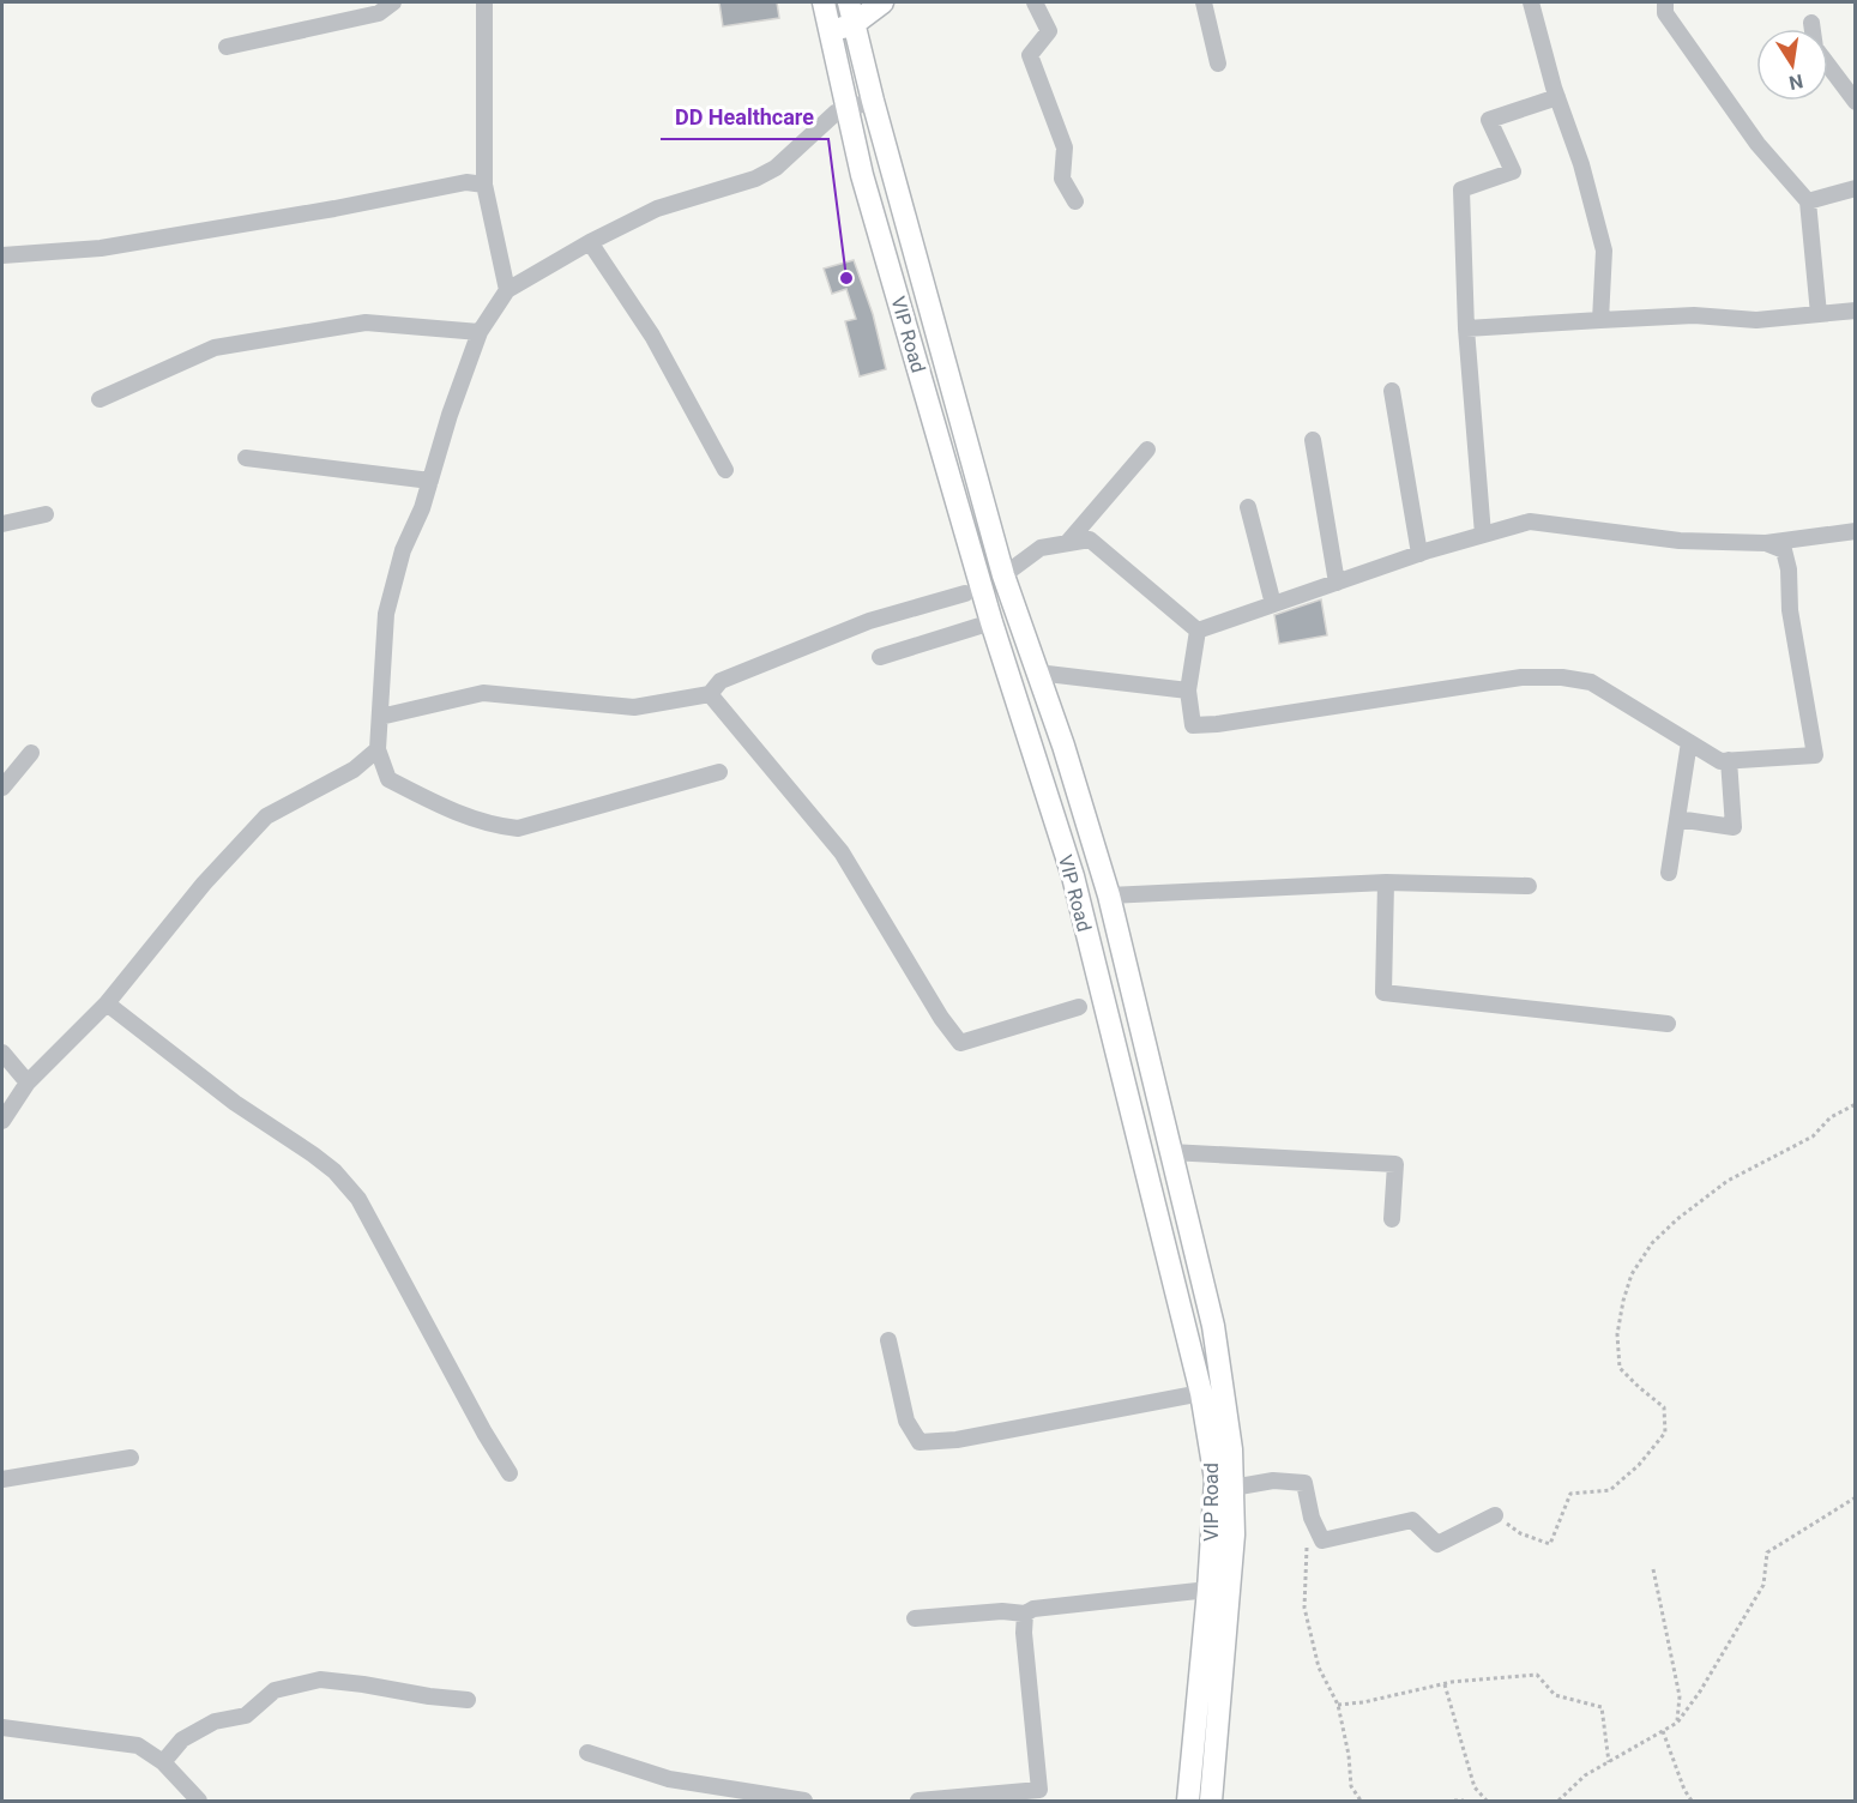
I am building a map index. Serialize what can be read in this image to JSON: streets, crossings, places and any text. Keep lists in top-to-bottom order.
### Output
{
  "streets": {
    "main road": ["VIP Road"]
  },
  "places": ["DD Healthcare"],
  "north": "bottom"
}
